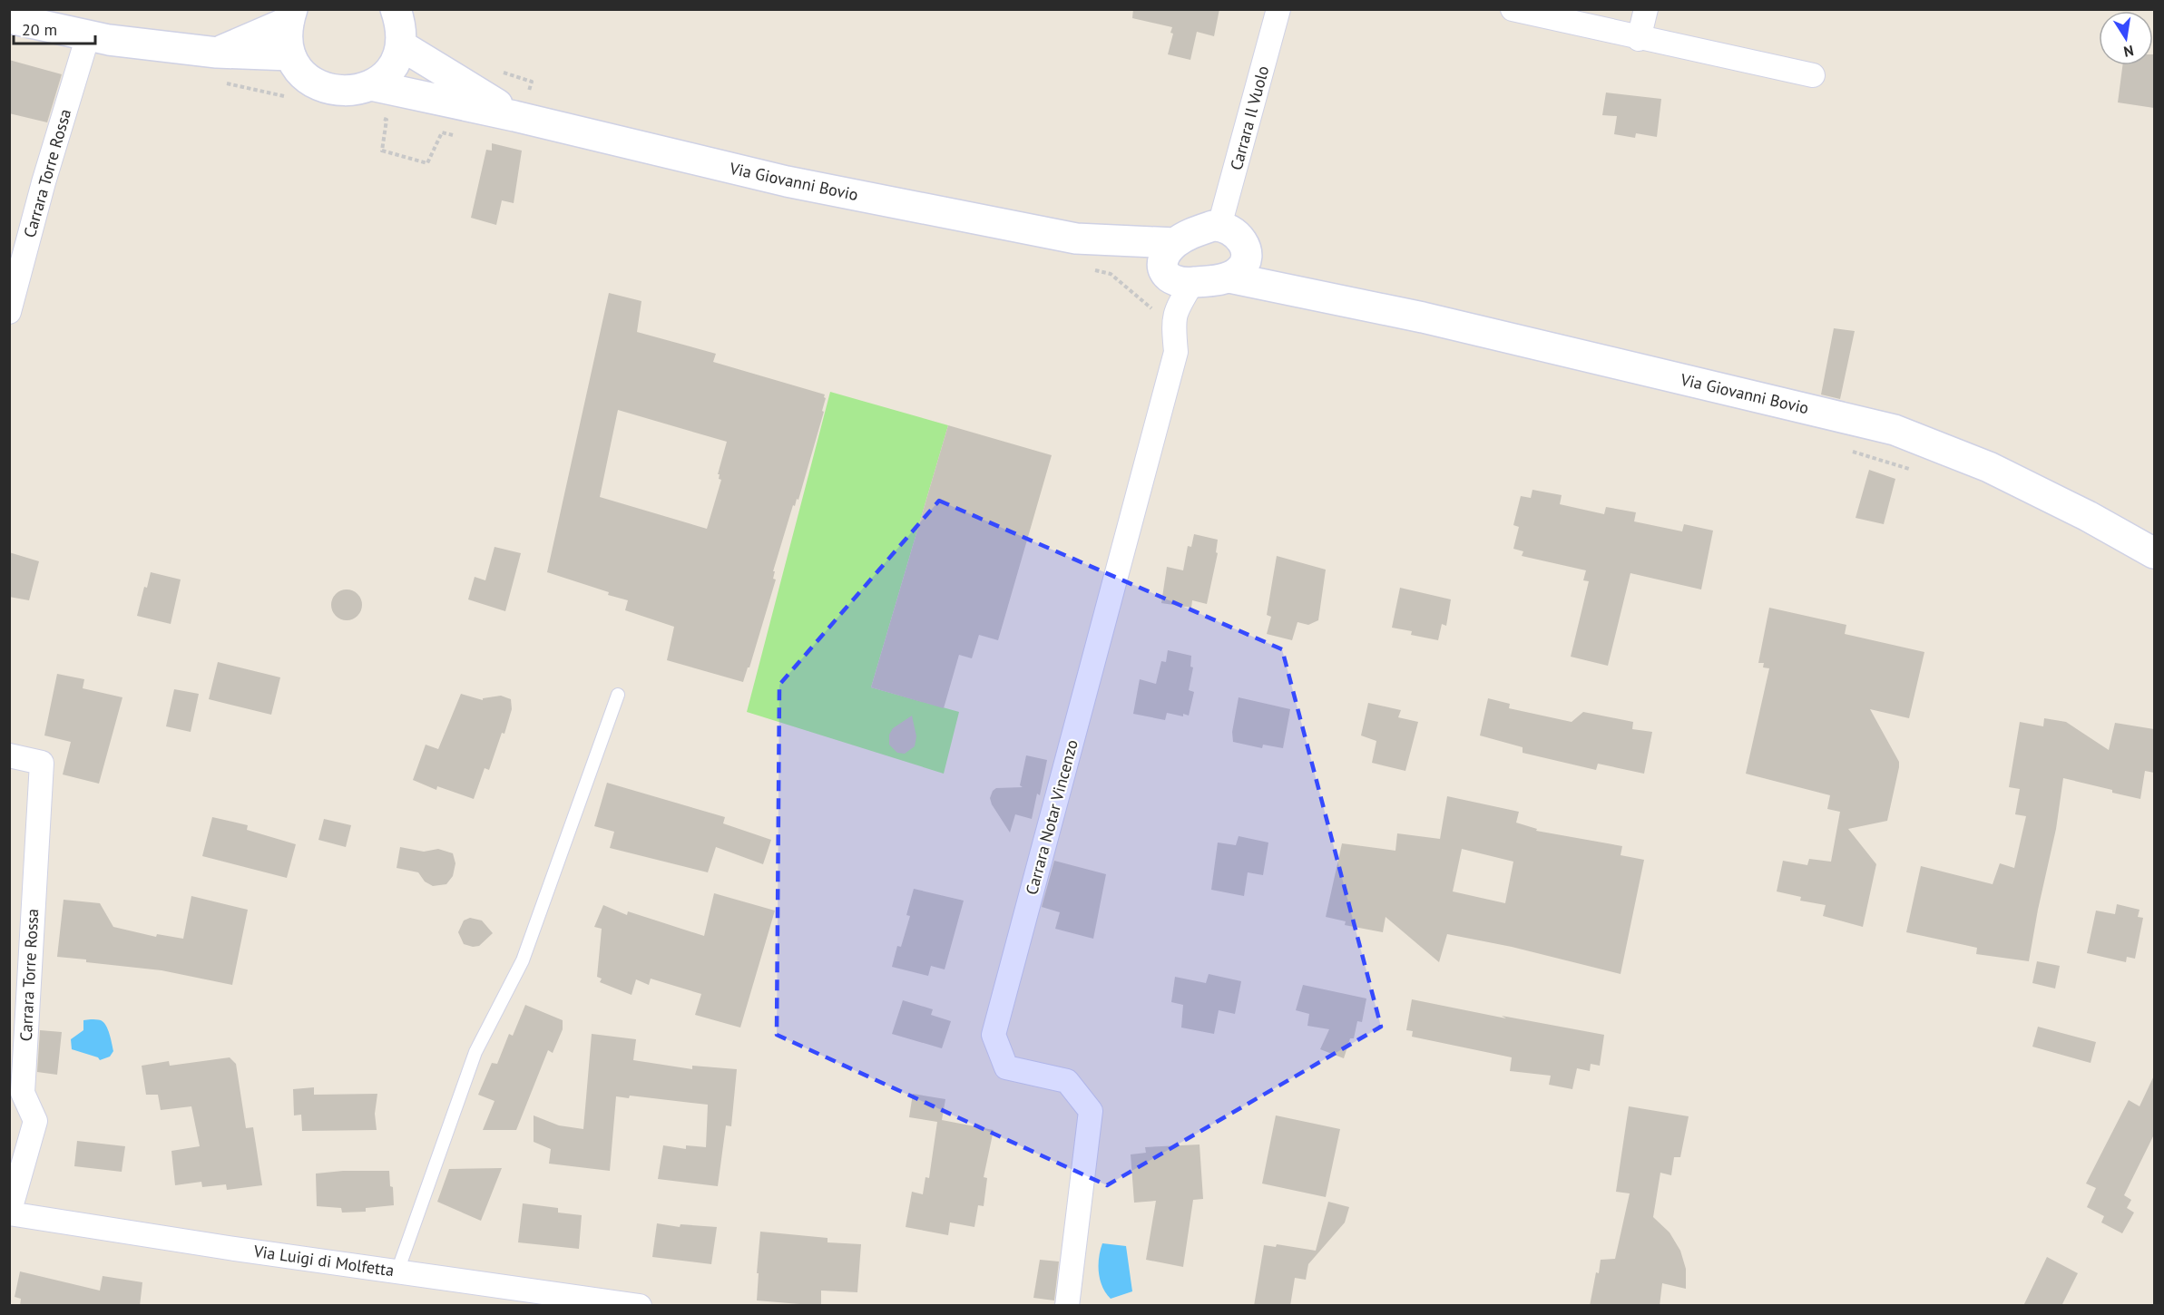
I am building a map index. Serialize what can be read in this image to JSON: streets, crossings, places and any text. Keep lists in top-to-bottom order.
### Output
{
  "streets": {
    "main road": ["Via Giovanni Bovio"],
    "street": [
      "Carrara Il Vuolo",
      "Carrara Torre Rossa",
      "Carrara Notar Vincenzo",
      "Via Luigi di Molfetta"
    ]
  },
  "crossings": [
    ["Carrara Il Vuolo", "Via Giovanni Bovio"],
    ["Carrara Il Vuolo", "Carrara Notar Vincenzo"],
    ["Carrara Torre Rossa", "Via Luigi di Molfetta"],
    ["Via Giovanni Bovio", "Carrara Notar Vincenzo"]
  ],
  "scale_bar": "20 m",
  "north": "bottom"
}
